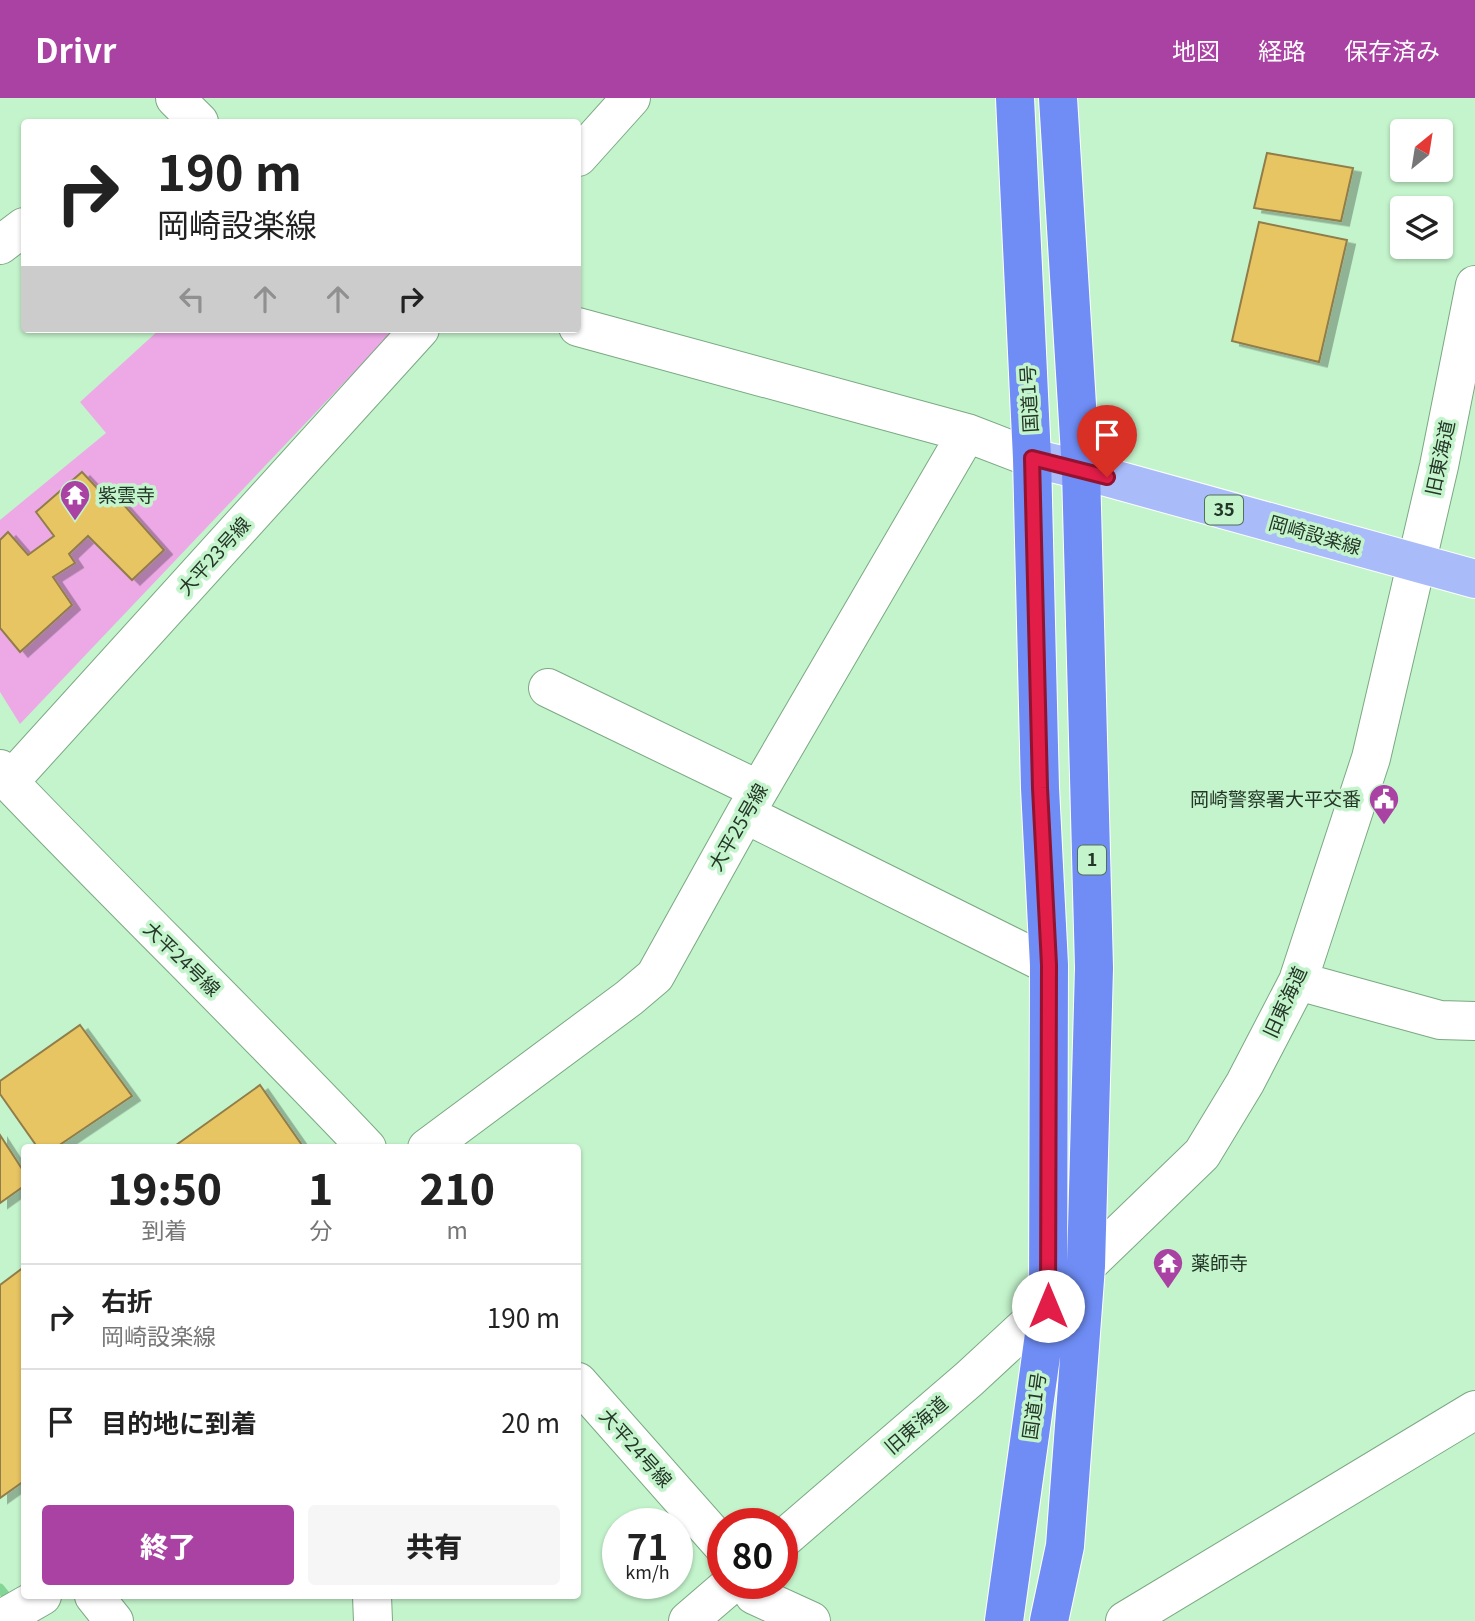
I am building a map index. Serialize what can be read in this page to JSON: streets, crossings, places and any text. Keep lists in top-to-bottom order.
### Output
{
  "streets": {
    "highway": ["国道1号", "1"],
    "main road": ["35", "岡崎設楽線"],
    "street": [
      "旧東海道",
      "大平23号線",
      "大平25号線",
      "大平24号線"
    ]
  },
  "crossings": [
    ["国道1号", "旧東海道"],
    ["国道1号", "岡崎設楽線"],
    ["旧東海道", "岡崎設楽線"],
    ["大平23号線", "大平24号線"]
  ],
  "places": {
    "temple": ["紫雲寺", "薬師寺"],
    "public building": ["岡崎警察署大平交番"]
  },
  "north": "top right",
  "page": {
    "header": "Drivr",
    "nav": ["地図", "経路", "保存済み"],
    "turn": ["190 m", "岡崎設楽線"],
    "eta": [
      "19:50",
      "到着",
      "1",
      "分",
      "210",
      "m"
    ],
    "list": [
      {
        "name": "右折",
        "note": "岡崎設楽線",
        "value": "190 m"
      },
      {
        "name": "目的地に到着",
        "value": "20 m"
      }
    ],
    "buttons": ["終了", "共有"],
    "speed": "71 km/h",
    "limit": "80"
  }
}
